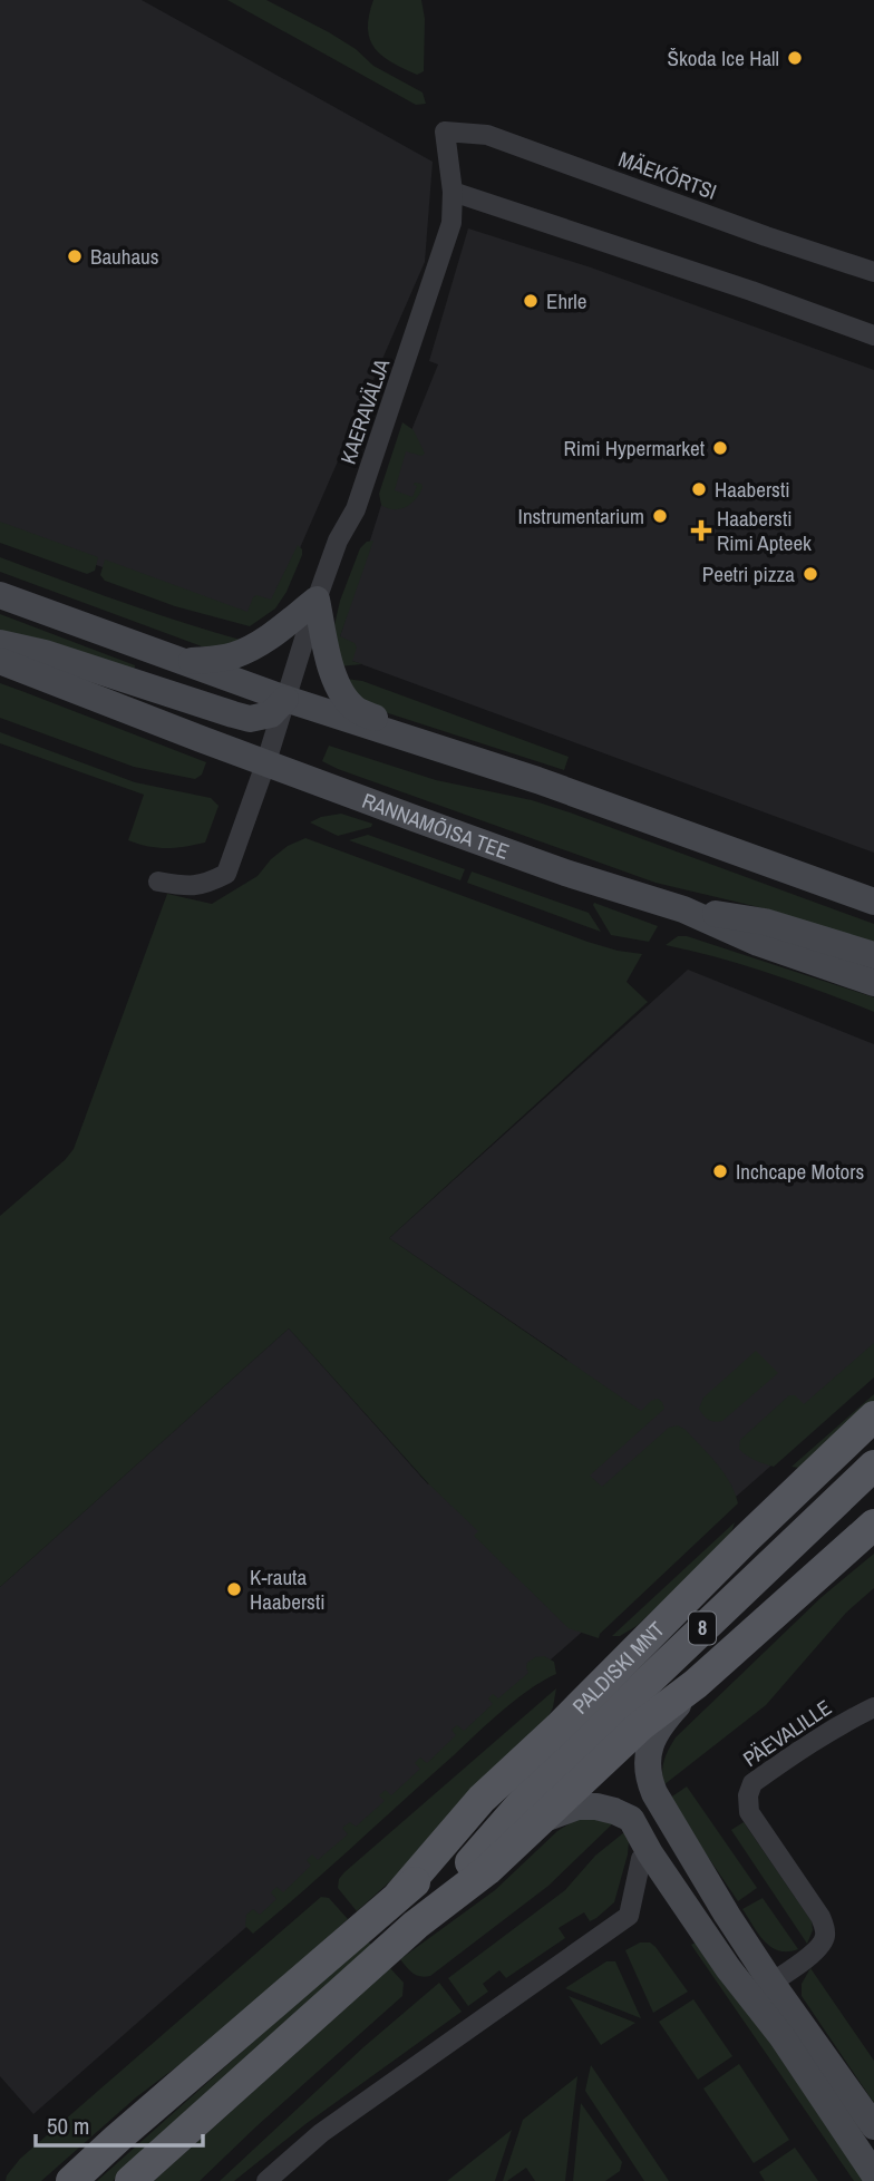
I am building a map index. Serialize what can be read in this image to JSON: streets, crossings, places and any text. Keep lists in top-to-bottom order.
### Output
{
  "streets": {
    "main road": ["RANNAMÕISA TEE", "8", "PALDISKI MNT"],
    "street": ["MÄEKÕRTSI", "KAERAVÄLJA", "PÄEVALILLE"]
  },
  "crossings": [
    ["MÄEKÕRTSI", "KAERAVÄLJA"],
    ["KAERAVÄLJA", "RANNAMÕISA TEE"]
  ],
  "places": {
    "other": [
      "Škoda Ice Hall",
      "Bauhaus",
      "Ehrle",
      "Rimi Hypermarket",
      "Haabersti",
      "Instrumentarium",
      "Peetri pizza",
      "Inchcape Motors",
      "K-rauta Haabersti"
    ],
    "health": ["Haabersti Rimi Apteek"]
  },
  "scale_bar": "50 m"
}
